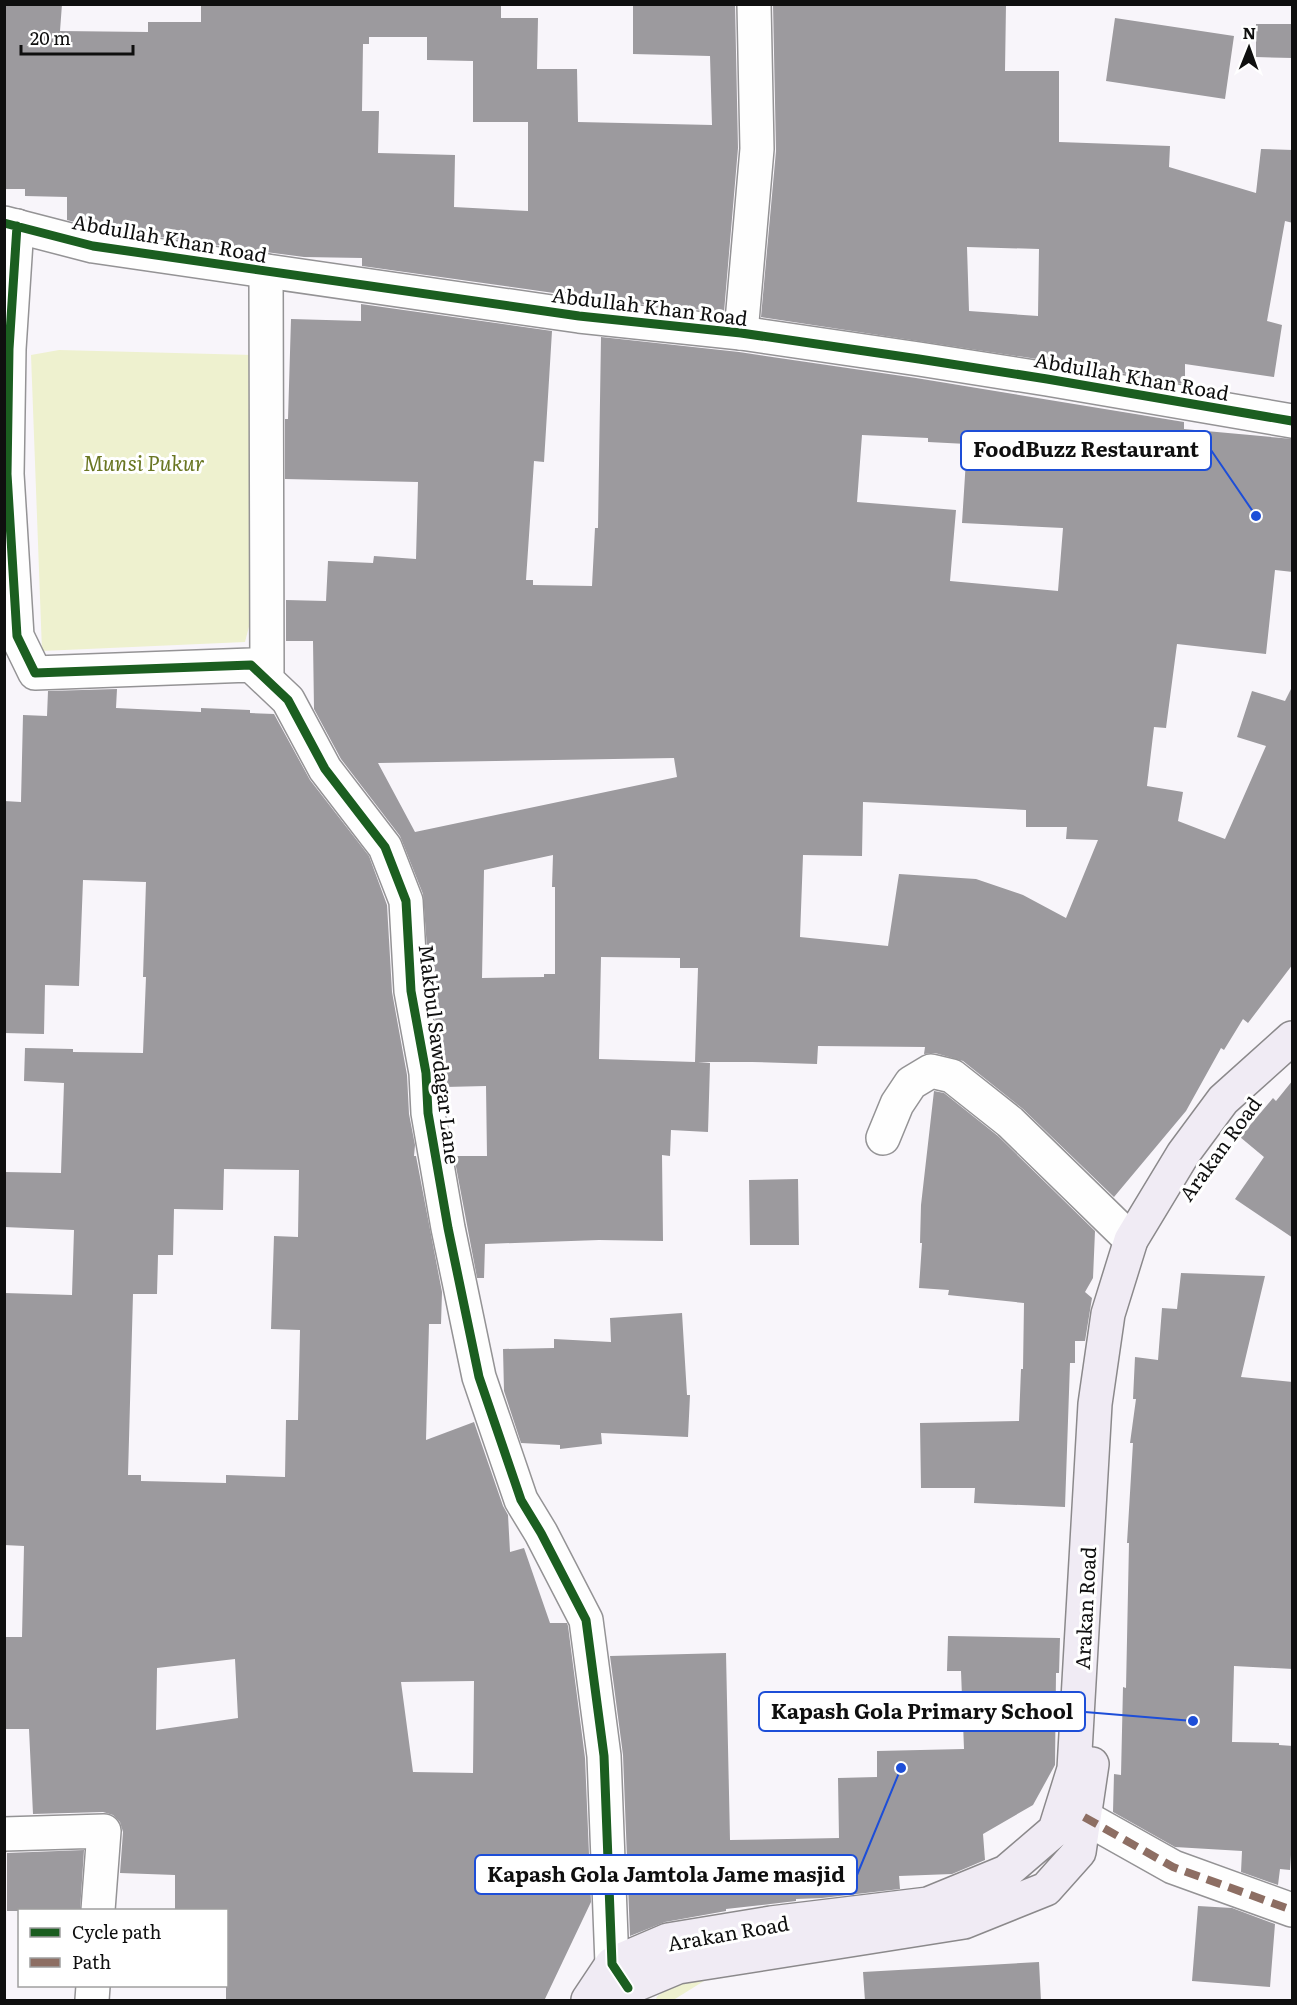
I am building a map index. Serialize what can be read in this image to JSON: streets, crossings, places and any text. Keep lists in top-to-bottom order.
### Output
{
  "streets": {
    "main road": ["Arakan Road"],
    "street": ["Abdullah Khan Road", "Makbul Sawdagar Lane"]
  },
  "crossings": [
    ["Abdullah Khan Road", "Makbul Sawdagar Lane"],
    ["Makbul Sawdagar Lane", "Arakan Road"]
  ],
  "water": ["Munsi Pukur"],
  "places": ["FoodBuzz Restaurant", "Kapash Gola Primary School", "Kapash Gola Jamtola Jame masjid"],
  "legend": ["Cycle path", "Path"],
  "scale_bar": "20 m",
  "north": "top"
}
